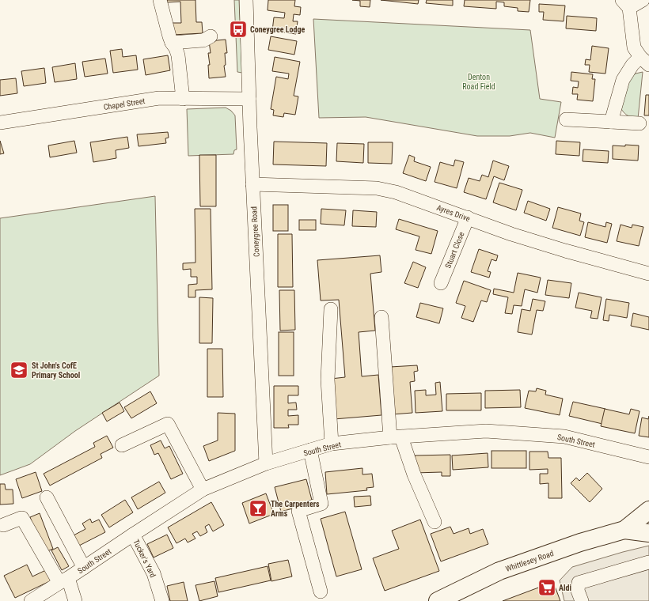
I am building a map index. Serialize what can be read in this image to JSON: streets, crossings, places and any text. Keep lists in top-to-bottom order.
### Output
{
  "streets": {
    "main road": ["Whittlesey Road"],
    "street": [
      "Chapel Street",
      "Ayres Drive",
      "Coneygree Road",
      "Stuart Close",
      "South Street",
      "Tucker's Yard"
    ]
  },
  "crossings": [
    ["Chapel Street", "Coneygree Road"],
    ["Ayres Drive", "Coneygree Road"],
    ["Ayres Drive", "Stuart Close"],
    ["Coneygree Road", "South Street"],
    ["South Street", "Tucker's Yard"]
  ],
  "parks": ["Denton Road Field"],
  "places": {
    "bus stop": ["Coneygree Lodge"],
    "school or university": ["St John's CofE Primary School"],
    "bar": ["The Carpenters Arms"],
    "supermarket": ["Aldi"]
  }
}
